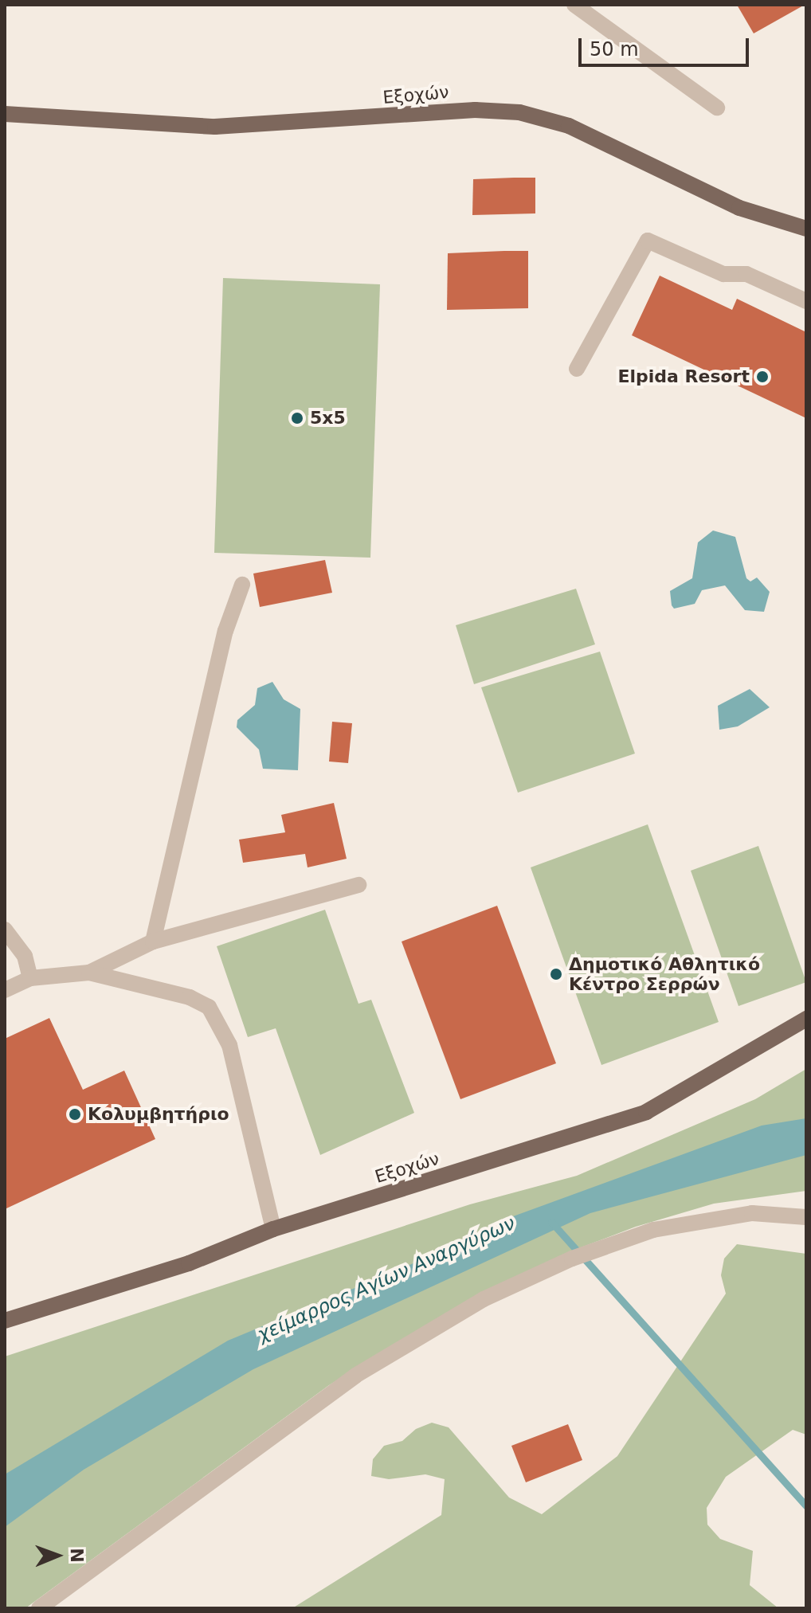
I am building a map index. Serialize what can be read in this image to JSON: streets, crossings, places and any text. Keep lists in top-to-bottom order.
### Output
{
  "streets": {
    "main road": ["Εξοχών"]
  },
  "water": ["χείμαρρος Αγίων Αναργύρων"],
  "places": [
    "Elpida Resort",
    "5x5",
    "Δημοτικό Αθλητικό Κέντρο Σερρών",
    "Κολυμβητήριο"
  ],
  "scale_bar": "50 m",
  "north": "right"
}
